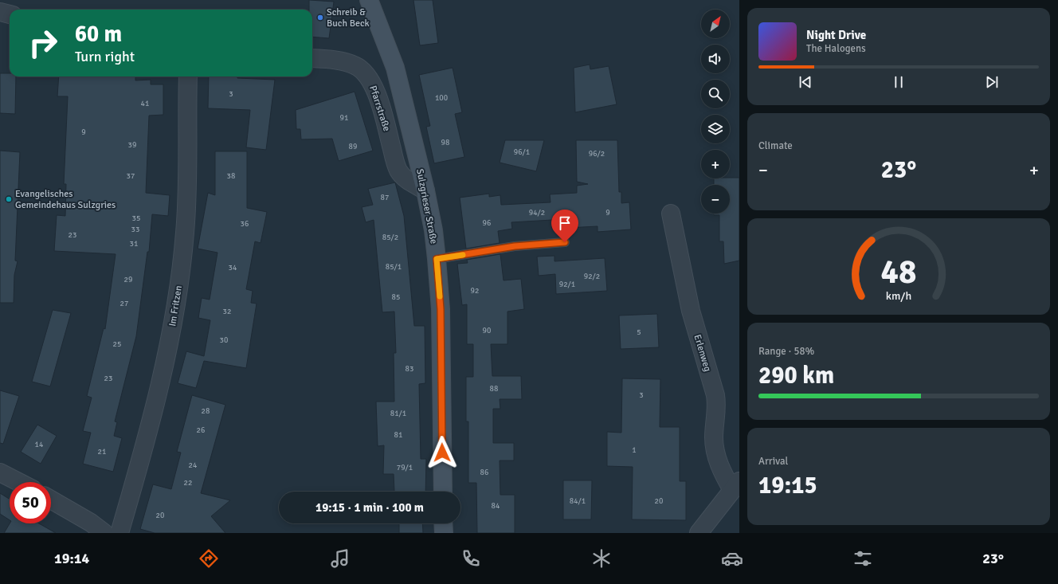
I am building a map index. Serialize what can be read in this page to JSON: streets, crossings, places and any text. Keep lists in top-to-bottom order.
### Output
{
  "streets": {
    "main road": ["Sulzgrieser Straße"],
    "street": ["Pfarrstraße", "Im Fritzen", "Erlenweg"]
  },
  "crossings": [
    ["Pfarrstraße", "Sulzgrieser Straße"]
  ],
  "places": ["Schreib & Buch Beck", "Evangelisches Gemeindehaus Sulzgries"],
  "house_numbers": [
    "3",
    "100",
    "41",
    "91",
    "9",
    "98",
    "39",
    "89",
    "96/1",
    "96/2",
    "37",
    "38",
    "87",
    "94/2",
    "9",
    "35",
    "96",
    "36",
    "33",
    "23",
    "85/2",
    "31",
    "85/1",
    "34",
    "92/2",
    "29",
    "92/1",
    "92",
    "85",
    "27",
    "32",
    "90",
    "5",
    "30",
    "25",
    "83",
    "23",
    "88",
    "3",
    "28",
    "81/1",
    "26",
    "81",
    "14",
    "1",
    "21",
    "24",
    "79/1",
    "86",
    "22",
    "84/1",
    "20",
    "84",
    "20"
  ],
  "north": "top right",
  "page": {
    "map_buttons": ["+", "−"],
    "turn": ["60 m", "Turn right"],
    "song": ["Night Drive", "The Halogens"],
    "tile": [
      "Climate",
      ["Range · 58%", "290 km"],
      ["Arrival", "19:15"]
    ],
    "heat": ["−", "23°", "+"],
    "limit": "50",
    "trip": "19:15 · 1 min · 100 m",
    "tabs": ["19:14", "23°"],
    "gauge": ["48", "km/h"]
  }
}
